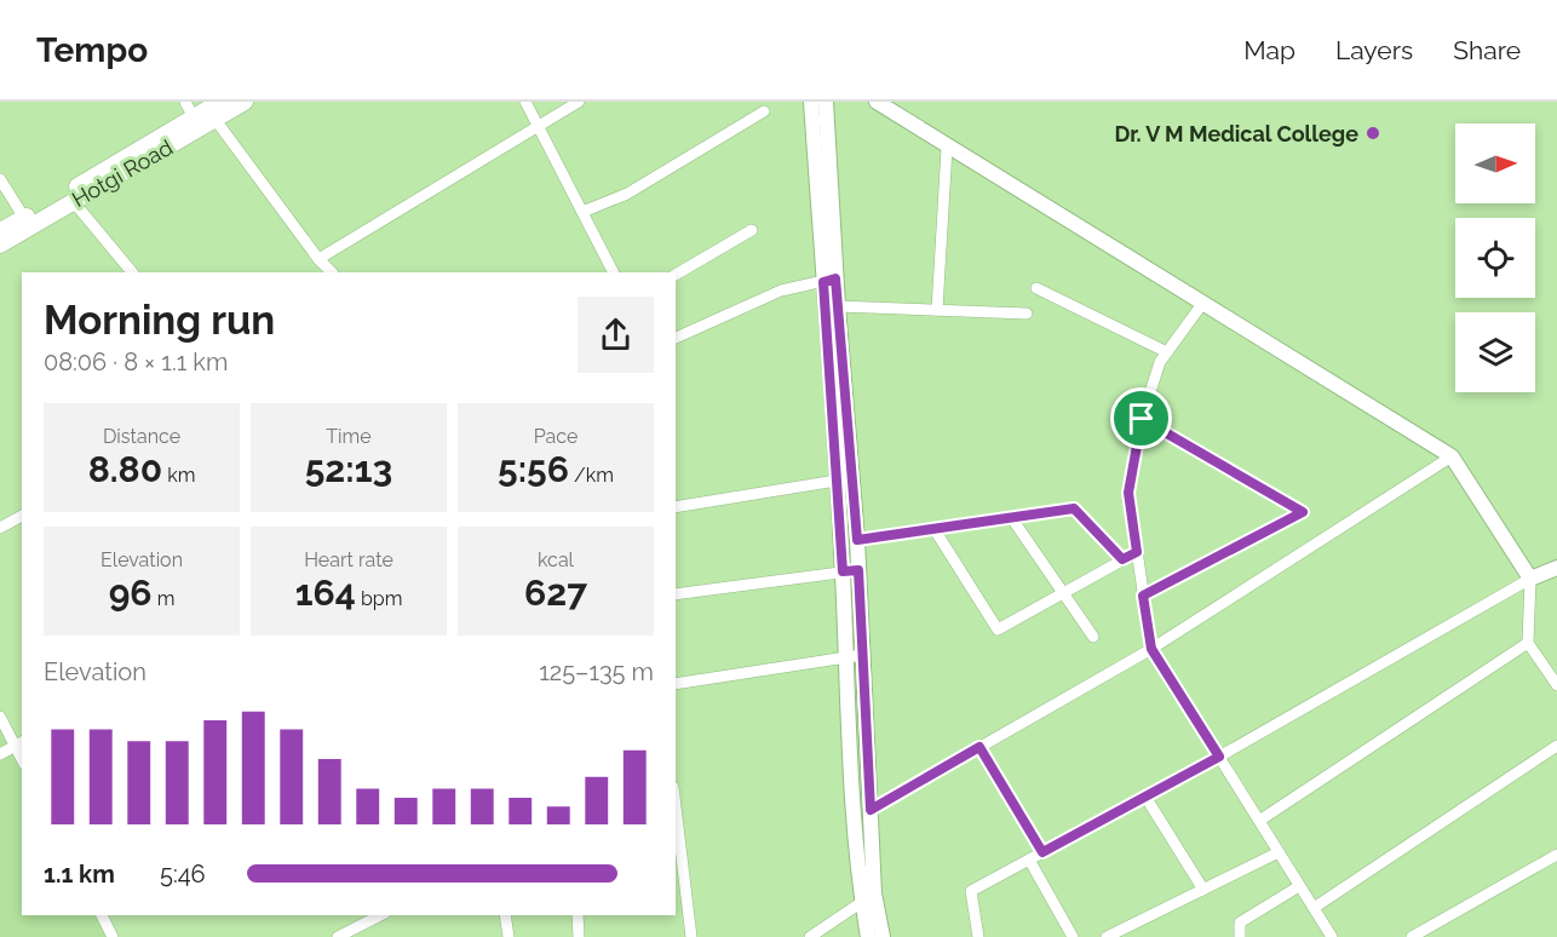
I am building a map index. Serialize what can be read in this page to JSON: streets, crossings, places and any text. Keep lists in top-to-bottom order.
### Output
{
  "streets": {
    "main road": ["Hotgi Road"]
  },
  "places": ["Dr. V M Medical College"],
  "north": "right",
  "page": {
    "header": "Tempo",
    "nav": ["Map", "Layers", "Share"],
    "heading": ["Morning run", "08:06 · 8 × 1.1 km"],
    "stats": [
      ["Distance", "8.80 km"],
      ["Time", "52:13"],
      ["Pace", "5:56 /km"],
      ["Elevation", "96 m"],
      ["Heart rate", "164 bpm"],
      ["kcal", "627"]
    ],
    "chart": ["Elevation", "125–135 m"],
    "list": [
      {
        "name": "1.1 km",
        "note": "5:46"
      }
    ]
  }
}
